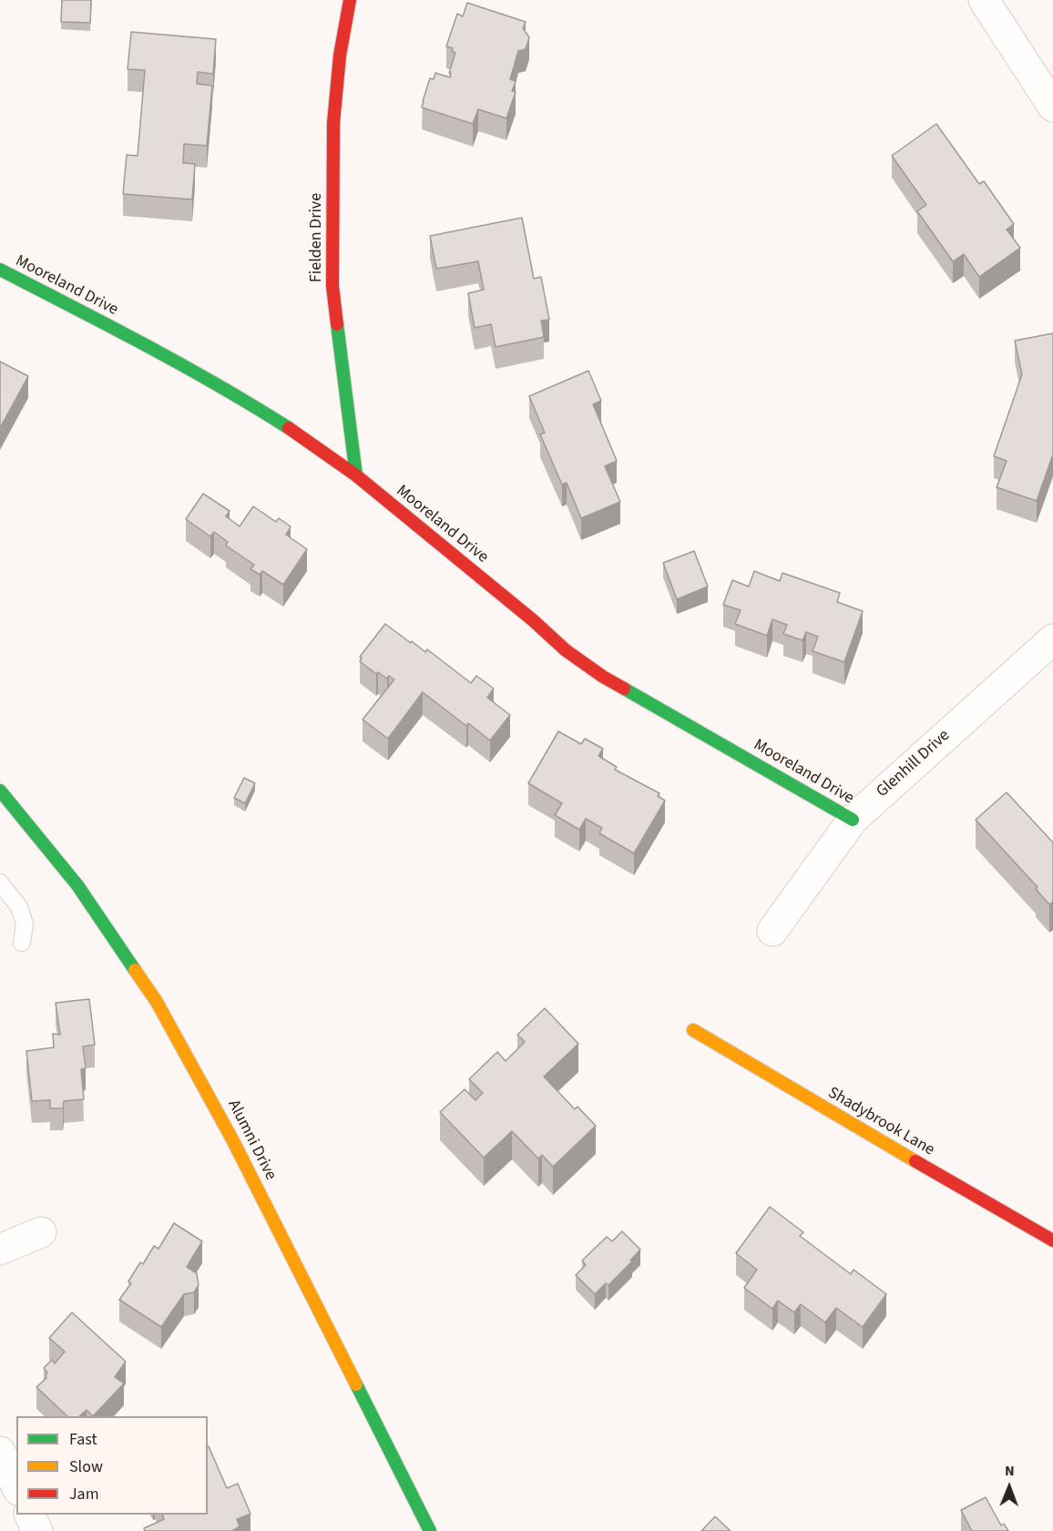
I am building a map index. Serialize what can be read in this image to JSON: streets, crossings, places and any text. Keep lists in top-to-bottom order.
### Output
{
  "streets": {
    "street": [
      "Fielden Drive",
      "Mooreland Drive",
      "Glenhill Drive",
      "Shadybrook Lane",
      "Alumni Drive"
    ]
  },
  "crossings": [
    ["Fielden Drive", "Mooreland Drive"],
    ["Mooreland Drive", "Glenhill Drive"]
  ],
  "legend": ["Fast", "Slow", "Jam"],
  "north": "top"
}
